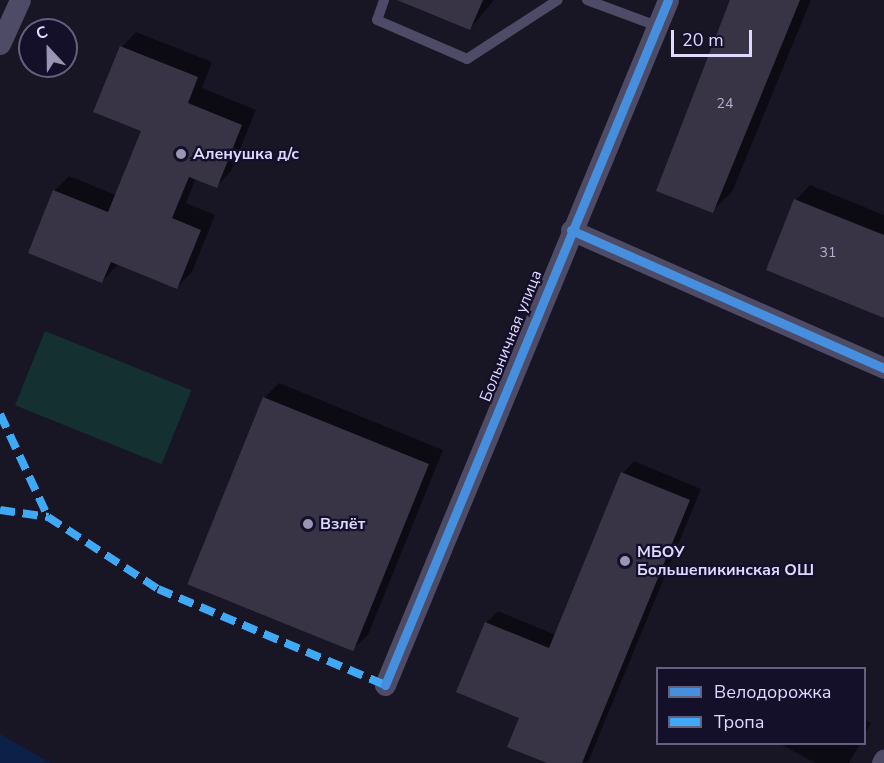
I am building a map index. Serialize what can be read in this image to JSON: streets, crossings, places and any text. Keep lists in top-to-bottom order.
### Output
{
  "streets": {
    "street": ["Больничная улица"]
  },
  "places": ["Аленушка д/с", "Взлёт", "МБОУ Большепикинская ОШ"],
  "house_numbers": ["24", "31"],
  "legend": ["Велодорожка", "Тропа"],
  "scale_bar": "20 m",
  "north": "top"
}
